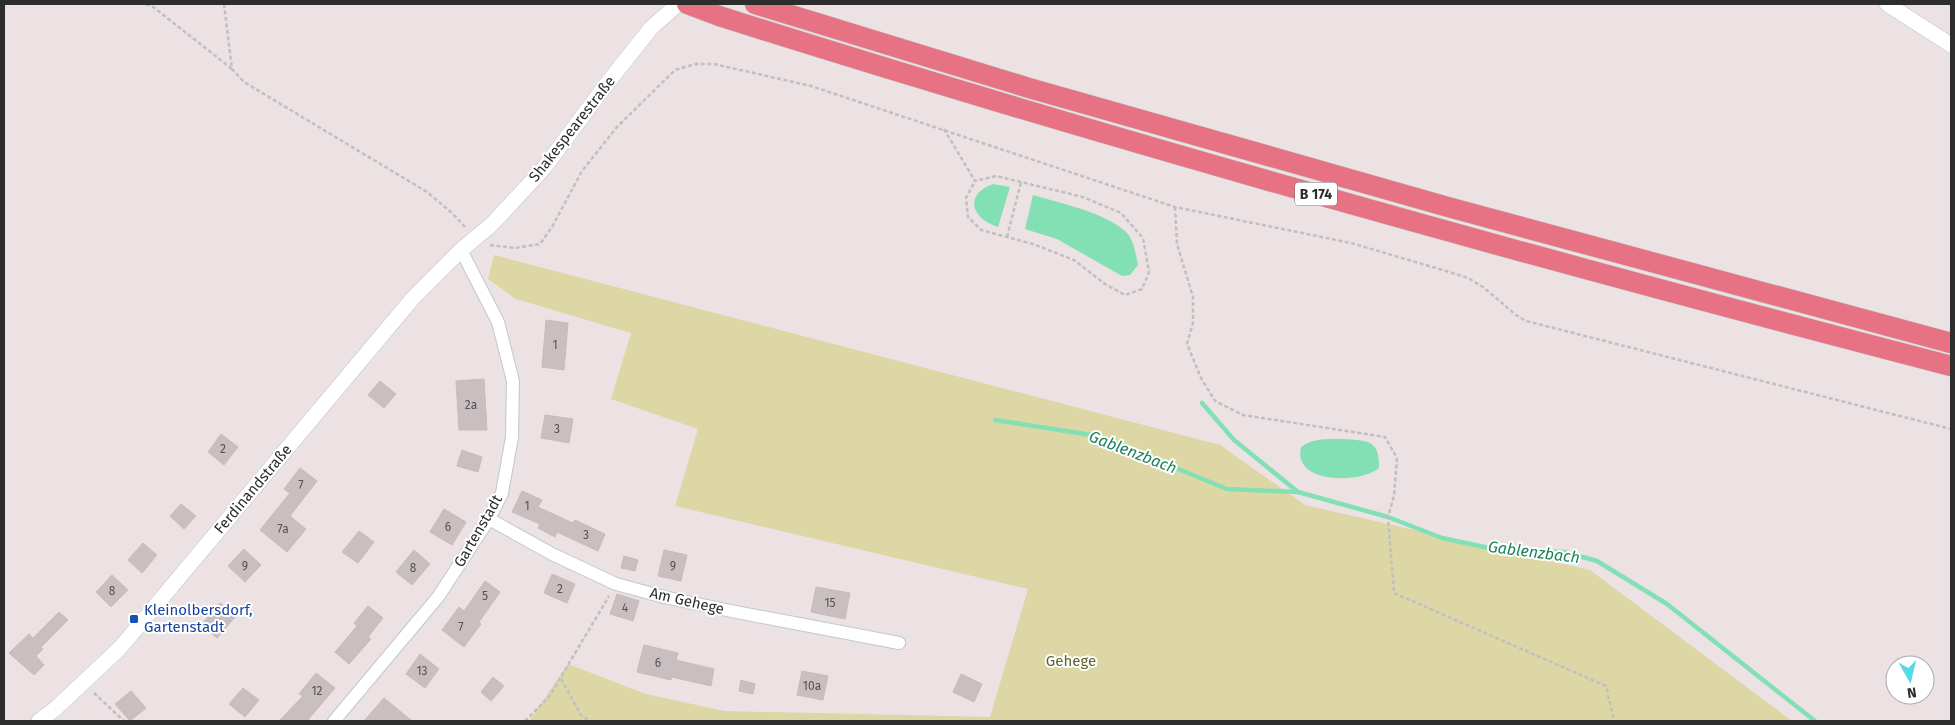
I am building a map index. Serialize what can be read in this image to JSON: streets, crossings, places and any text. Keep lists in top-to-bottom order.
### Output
{
  "streets": {
    "highway": ["B 174"],
    "street": [
      "Shakespearestraße",
      "Ferdinandstraße",
      "Gartenstadt",
      "Am Gehege"
    ]
  },
  "crossings": [
    ["Shakespearestraße", "Ferdinandstraße"],
    ["Shakespearestraße", "Gartenstadt"],
    ["Ferdinandstraße", "Gartenstadt"],
    ["Gartenstadt", "Am Gehege"]
  ],
  "water": ["Gablenzbach"],
  "parks": ["Gehege"],
  "places": {
    "transit": ["Kleinolbersdorf, Gartenstadt"]
  },
  "house_numbers": [
    "1",
    "2a",
    "3",
    "2",
    "7",
    "1",
    "6",
    "7a",
    "3",
    "9",
    "9",
    "8",
    "2",
    "8",
    "5",
    "15",
    "4",
    "7",
    "6",
    "13",
    "10a",
    "12"
  ],
  "north": "bottom"
}
